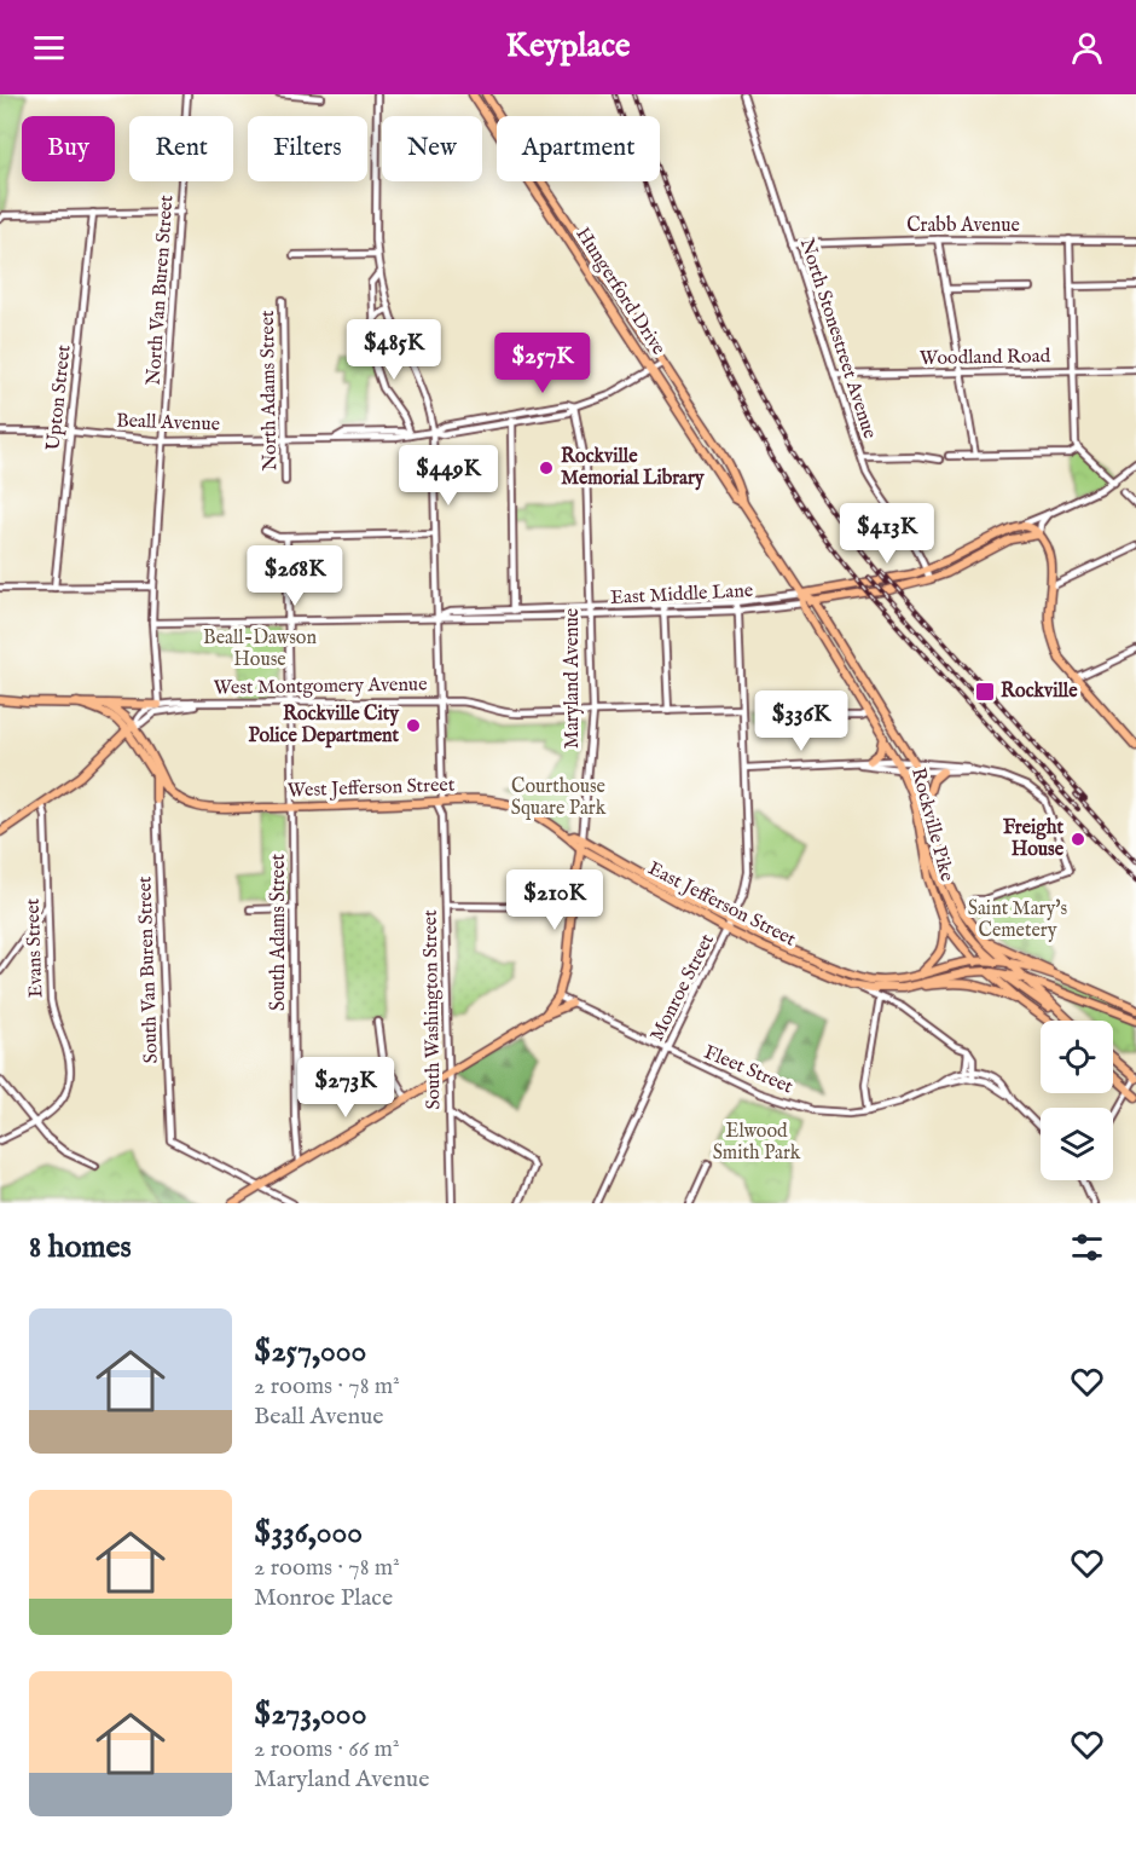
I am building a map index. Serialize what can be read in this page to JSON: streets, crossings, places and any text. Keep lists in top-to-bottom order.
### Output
{
  "streets": {
    "main road": [
      "Hungerford Drive",
      "East Middle Lane",
      "Maryland Avenue",
      "West Jefferson Street",
      "Rockville Pike",
      "East Jefferson Street"
    ],
    "street": [
      "Crabb Avenue",
      "North Van Buren Street",
      "North Stonestreet Avenue",
      "Woodland Road",
      "North Adams Street",
      "Upton Street",
      "Beall Avenue",
      "West Montgomery Avenue",
      "South Adams Street",
      "Evans Street",
      "South Van Buren Street",
      "Monroe Street",
      "South Washington Street",
      "Fleet Street"
    ]
  },
  "crossings": [
    ["Crabb Avenue", "North Stonestreet Avenue"],
    ["North Van Buren Street", "Beall Avenue"],
    ["North Van Buren Street", "East Middle Lane"],
    ["North Van Buren Street", "West Montgomery Avenue"],
    ["Hungerford Drive", "Beall Avenue"],
    ["Hungerford Drive", "East Middle Lane"],
    ["North Stonestreet Avenue", "Woodland Road"],
    ["North Stonestreet Avenue", "East Middle Lane"],
    ["North Adams Street", "Beall Avenue"],
    ["Upton Street", "Beall Avenue"],
    ["Beall Avenue", "Maryland Avenue"],
    ["Beall Avenue", "South Washington Street"],
    ["East Middle Lane", "Maryland Avenue"],
    ["East Middle Lane", "Rockville Pike"],
    ["East Middle Lane", "Monroe Street"],
    ["East Middle Lane", "South Washington Street"],
    ["Maryland Avenue", "West Montgomery Avenue"],
    ["Maryland Avenue", "West Jefferson Street"],
    ["Maryland Avenue", "East Jefferson Street"],
    ["Maryland Avenue", "South Adams Street"],
    ["Maryland Avenue", "South Van Buren Street"],
    ["Maryland Avenue", "South Washington Street"],
    ["Maryland Avenue", "Fleet Street"],
    ["West Montgomery Avenue", "West Jefferson Street"],
    ["West Montgomery Avenue", "South Adams Street"],
    ["West Montgomery Avenue", "Monroe Street"],
    ["West Montgomery Avenue", "South Washington Street"],
    ["West Jefferson Street", "East Jefferson Street"],
    ["West Jefferson Street", "South Adams Street"],
    ["West Jefferson Street", "South Washington Street"],
    ["Rockville Pike", "East Jefferson Street"],
    ["East Jefferson Street", "Monroe Street"],
    ["Monroe Street", "Fleet Street"]
  ],
  "parks": [
    "Beall-Dawson House",
    "Courthouse Square Park",
    "Saint Mary's Cemetery",
    "Elwood Smith Park"
  ],
  "places": {
    "other": ["Rockville Memorial Library", "Rockville City Police Department", "Freight House"],
    "transit": ["Rockville"]
  },
  "page": {
    "header": "Keyplace",
    "chip": [
      "Buy",
      "Rent",
      "Filters",
      "New",
      "Apartment"
    ],
    "price": [
      "$485K",
      "$257K",
      "$449K",
      "$413K",
      "$268K",
      "$336K",
      "$210K",
      "$273K"
    ],
    "heading": "8 homes",
    "list": [
      {
        "name": "$257,000",
        "note": "2 rooms · 78 m² · Beall Avenue"
      },
      {
        "name": "$336,000",
        "note": "2 rooms · 78 m² · Monroe Place"
      },
      {
        "name": "$273,000",
        "note": "2 rooms · 66 m² · Maryland Avenue"
      }
    ]
  }
}
